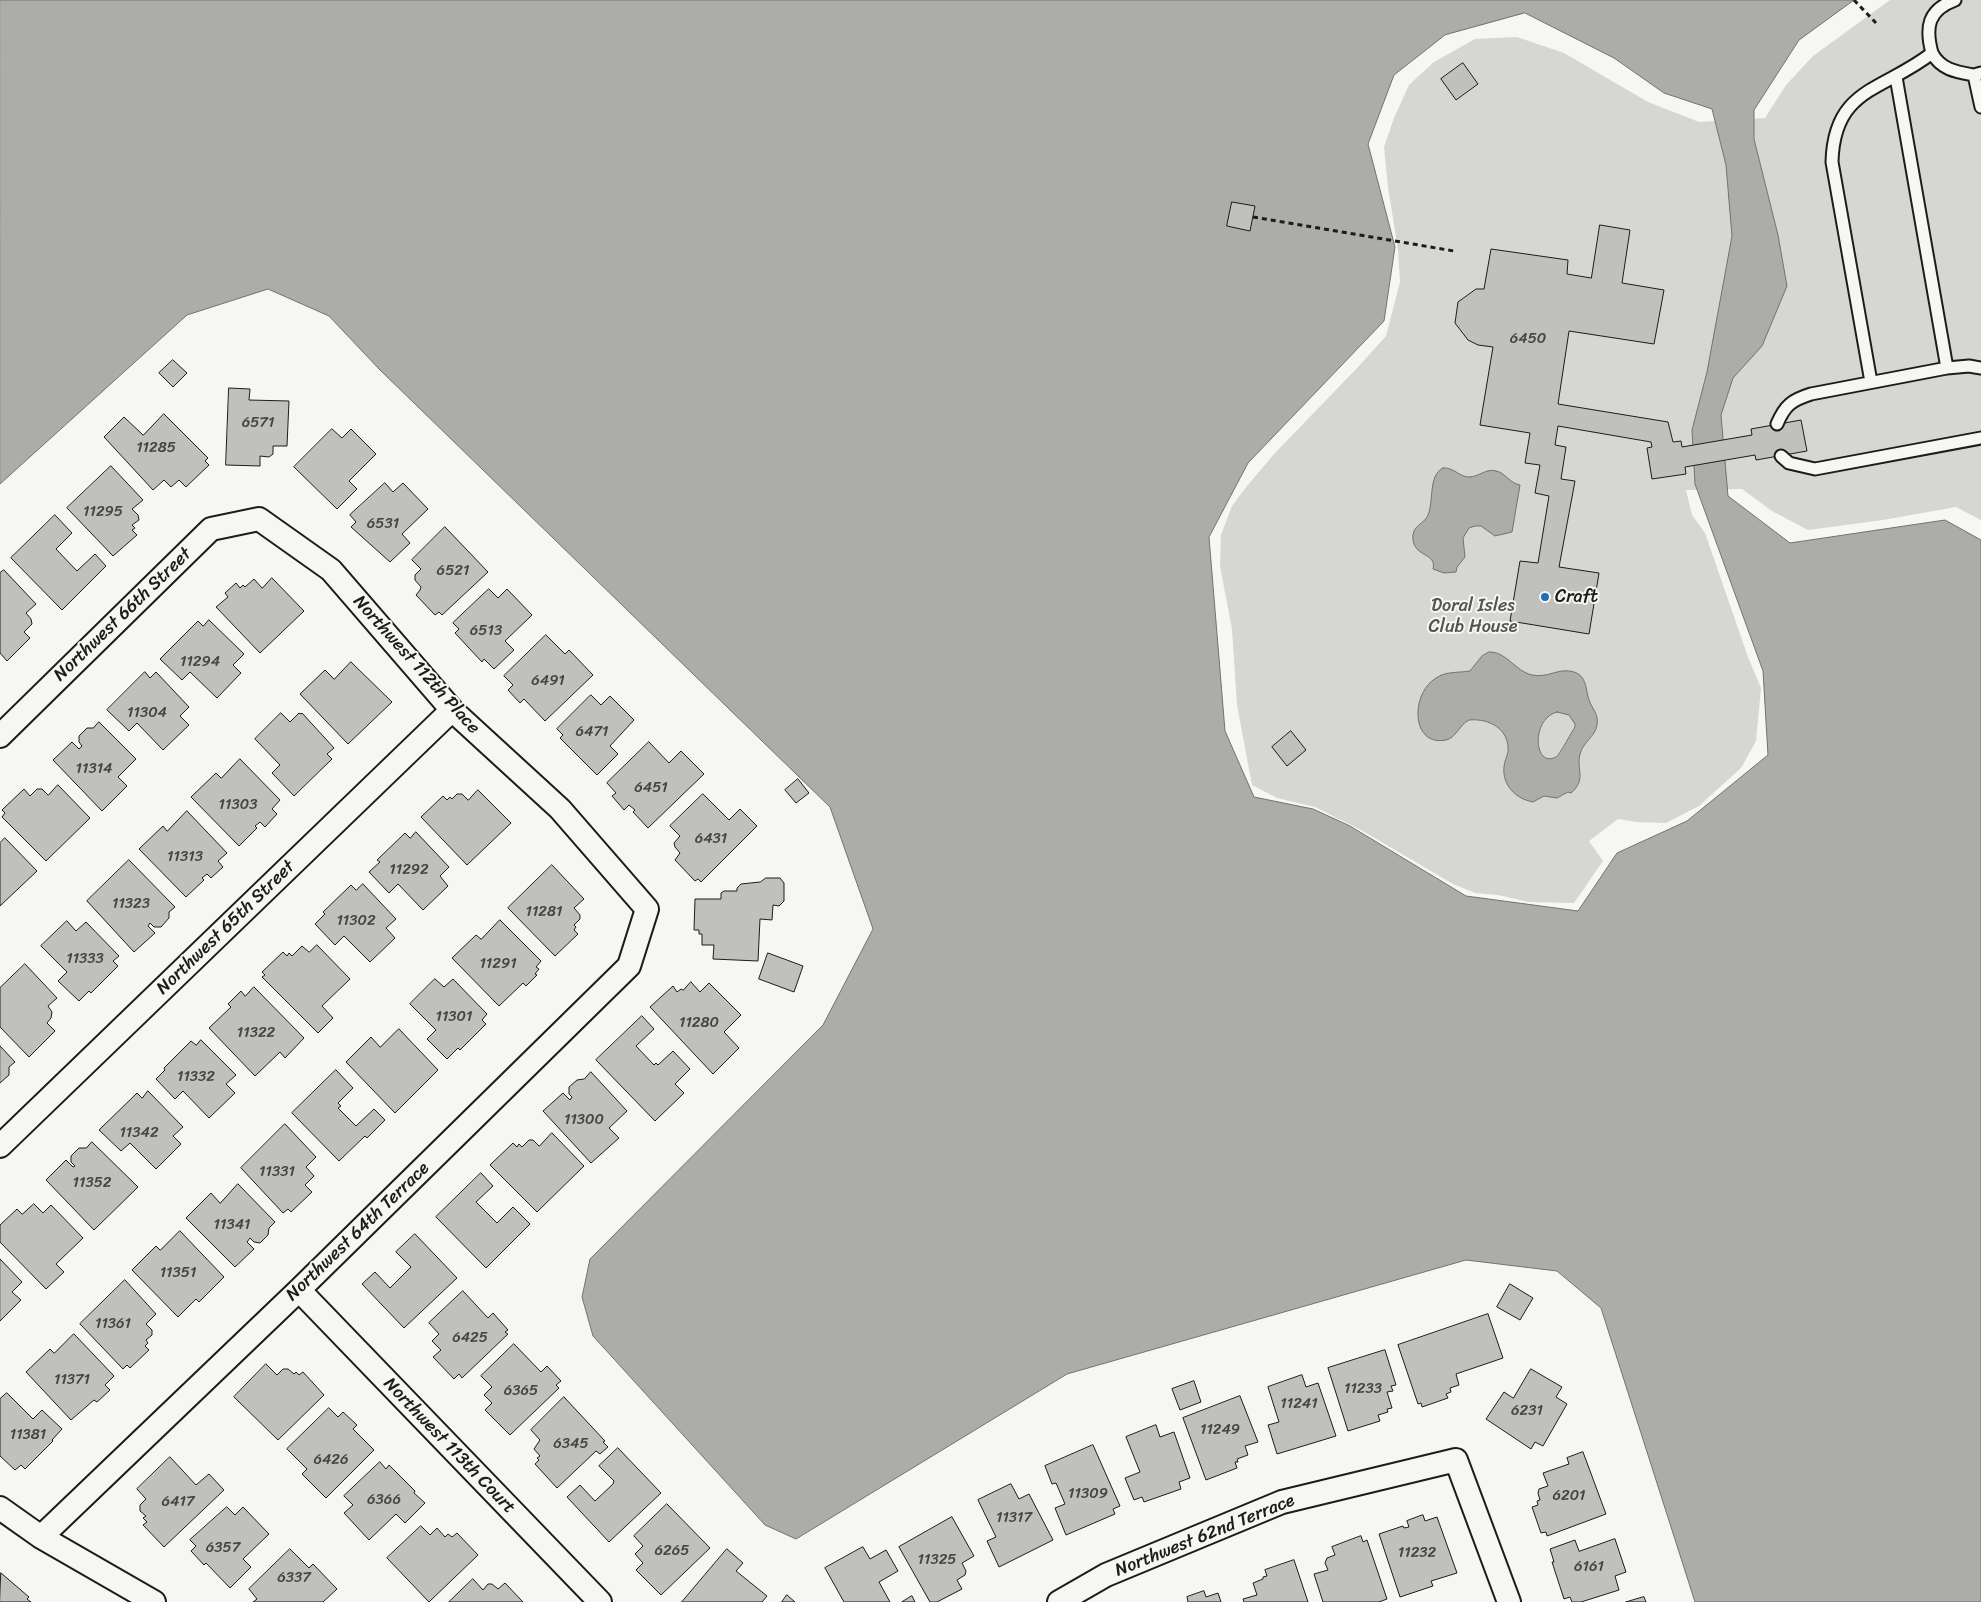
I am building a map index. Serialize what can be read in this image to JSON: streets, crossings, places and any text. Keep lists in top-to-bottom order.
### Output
{
  "streets": {
    "street": [
      "Northwest 66th Street",
      "Northwest 112th Place",
      "Northwest 65th Street",
      "Northwest 64th Terrace",
      "Northwest 113th Court",
      "Northwest 62nd Terrace"
    ]
  },
  "crossings": [
    ["Northwest 66th Street", "Northwest 112th Place"],
    ["Northwest 112th Place", "Northwest 65th Street"],
    ["Northwest 112th Place", "Northwest 64th Terrace"],
    ["Northwest 64th Terrace", "Northwest 113th Court"]
  ],
  "parks": ["Doral Isles Club House"],
  "places": ["Craft"],
  "house_numbers": [
    "6450",
    "6571",
    "11285",
    "11295",
    "6531",
    "6521",
    "6513",
    "11294",
    "6491",
    "11304",
    "6471",
    "11314",
    "6451",
    "11303",
    "6431",
    "11313",
    "11292",
    "11323",
    "11281",
    "11302",
    "11333",
    "11291",
    "11301",
    "11280",
    "11322",
    "11332",
    "11300",
    "11342",
    "11331",
    "11352",
    "11341",
    "11351",
    "11361",
    "6425",
    "11371",
    "11233",
    "6365",
    "11241",
    "6231",
    "11249",
    "11381",
    "6345",
    "6426",
    "11309",
    "6201",
    "6366",
    "6417",
    "11317",
    "6357",
    "6265",
    "11232",
    "11325",
    "6161",
    "6337"
  ]
}
